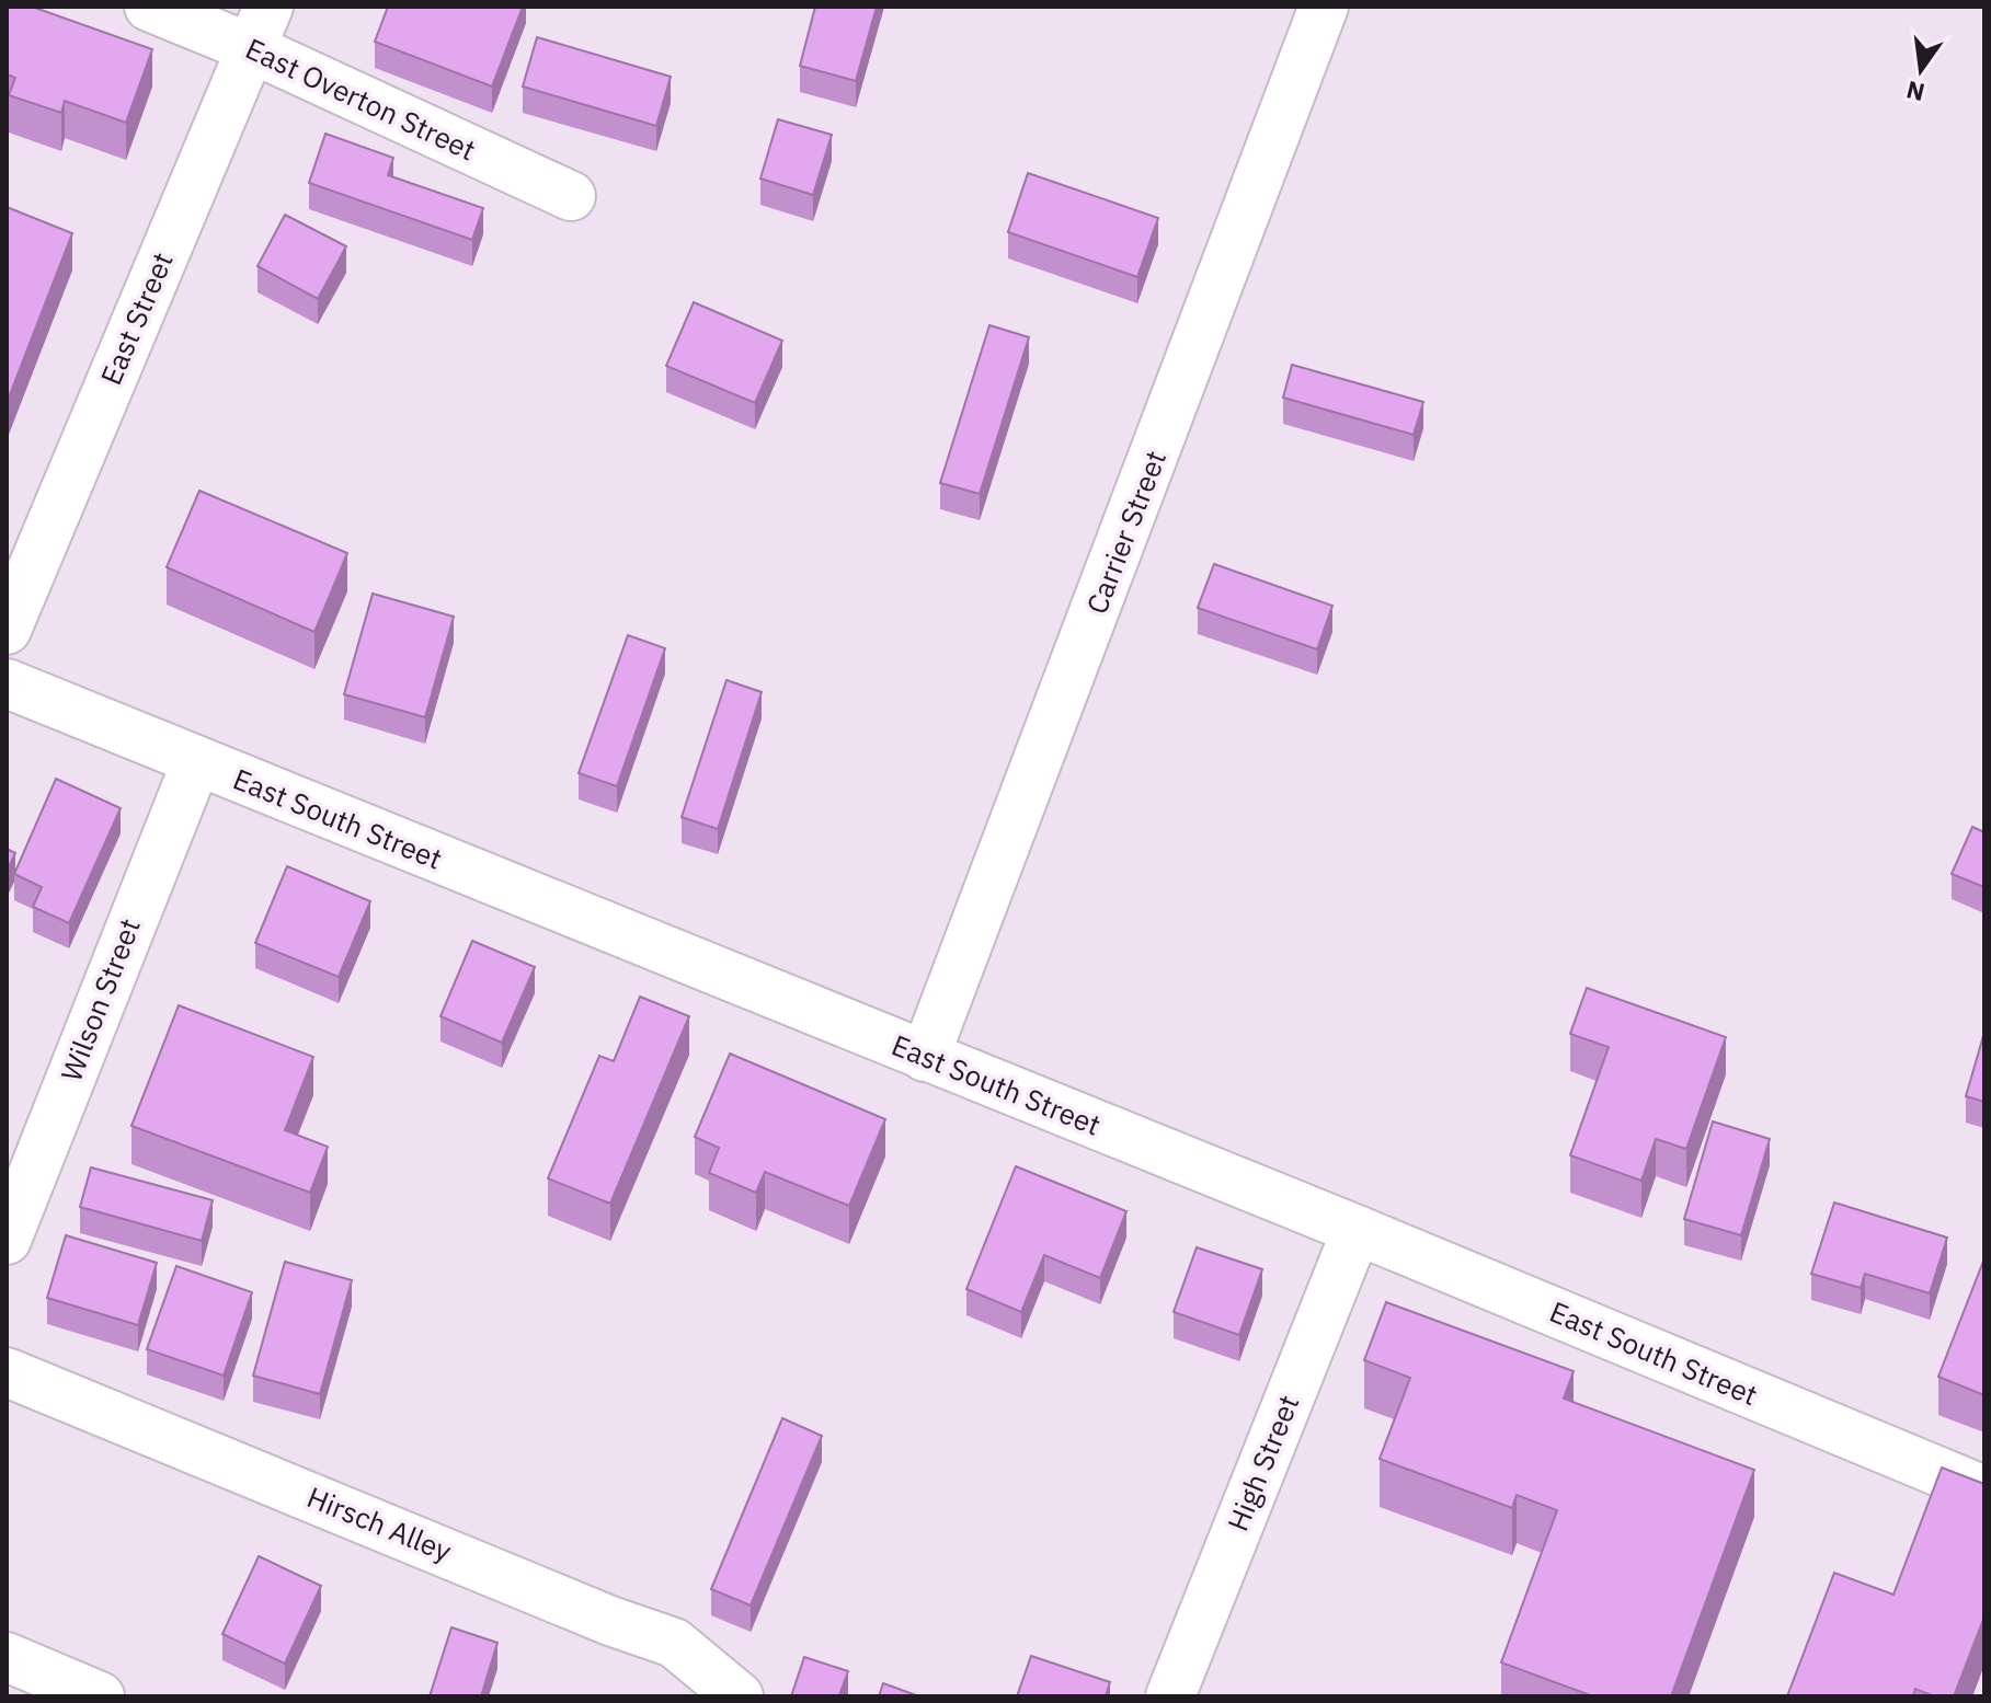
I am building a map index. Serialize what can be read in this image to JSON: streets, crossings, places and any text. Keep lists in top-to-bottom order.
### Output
{
  "streets": {
    "street": [
      "East Overton Street",
      "East Street",
      "Carrier Street",
      "East South Street",
      "Wilson Street",
      "High Street",
      "Hirsch Alley"
    ]
  },
  "crossings": [
    ["East Overton Street", "East Street"],
    ["Carrier Street", "East South Street"],
    ["East South Street", "Wilson Street"],
    ["East South Street", "High Street"]
  ],
  "north": "bottom"
}
